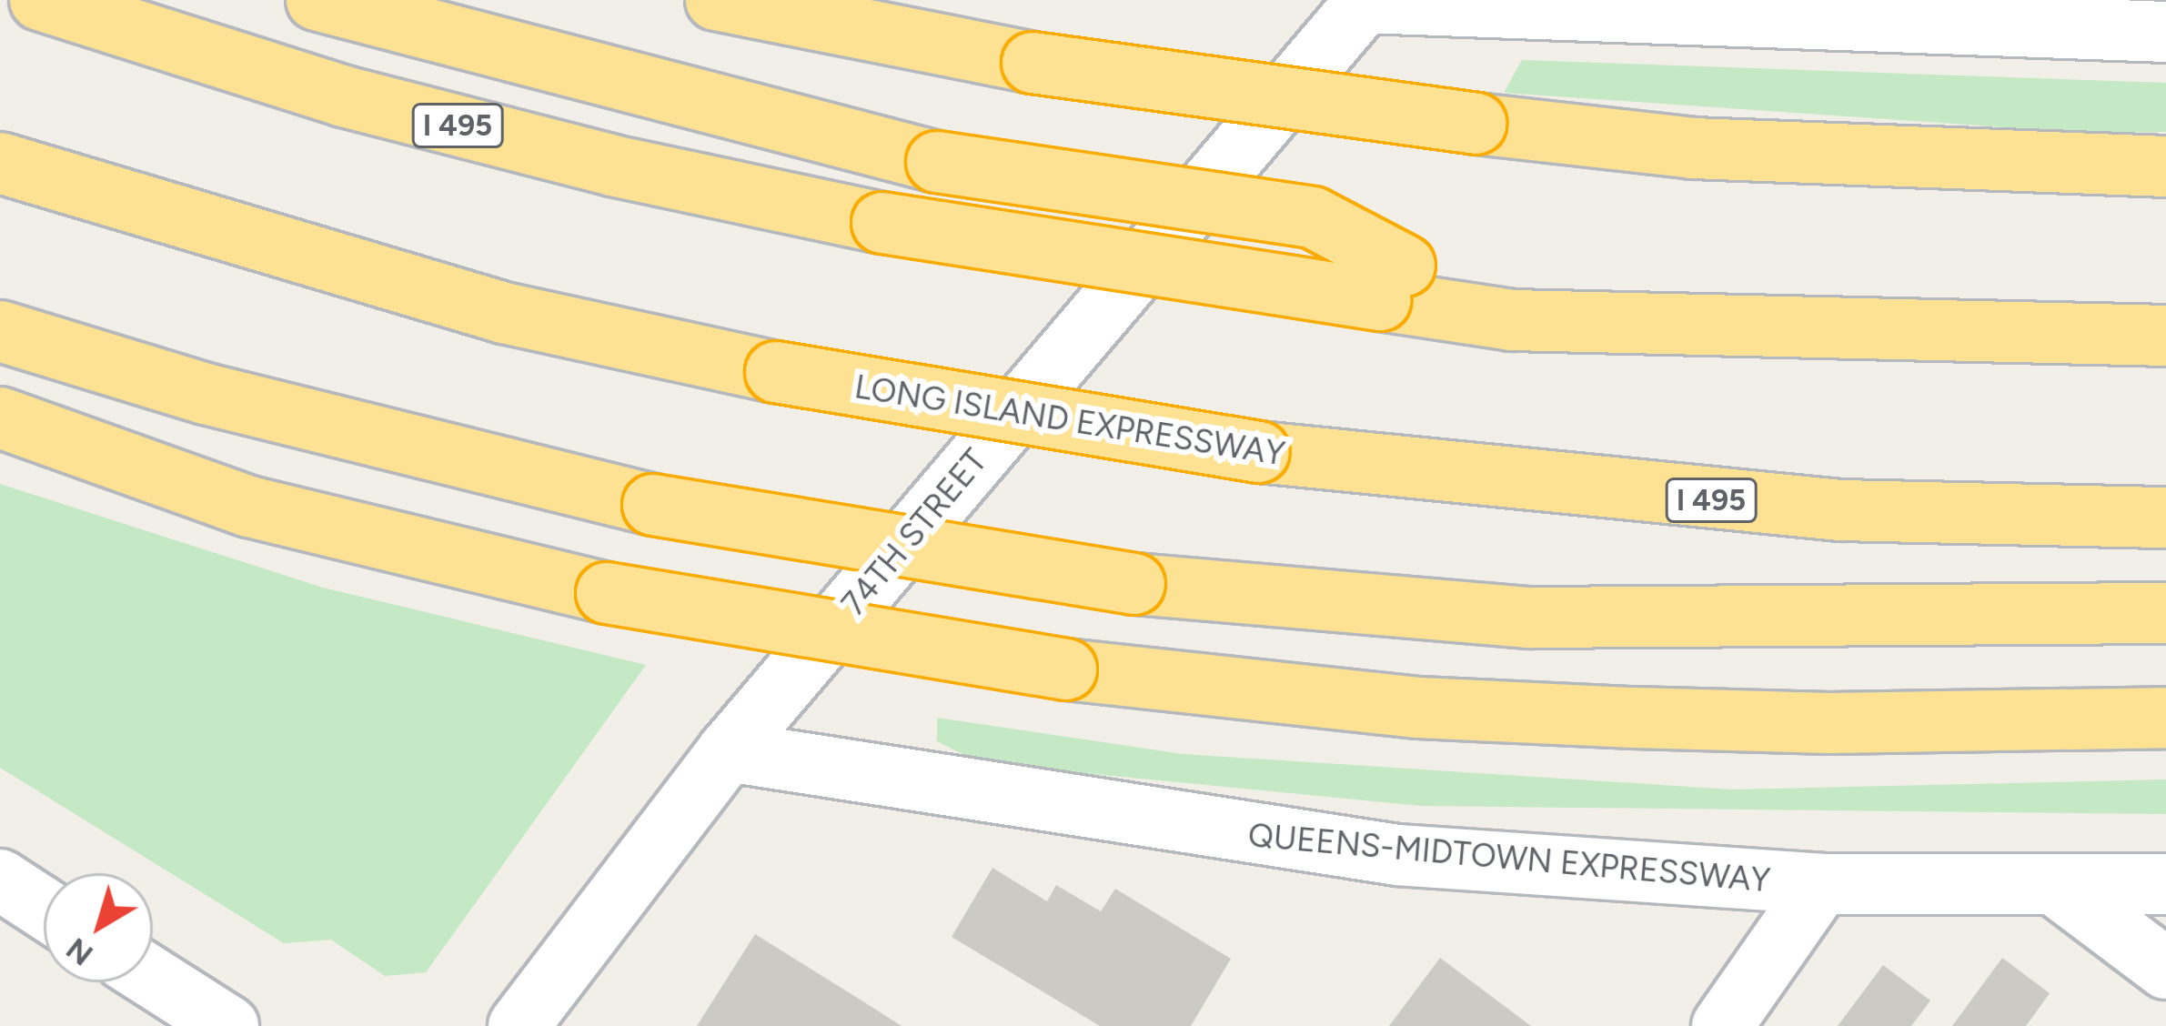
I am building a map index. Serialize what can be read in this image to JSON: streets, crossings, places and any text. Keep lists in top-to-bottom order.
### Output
{
  "streets": {
    "highway": ["I 495", "LONG ISLAND EXPRESSWAY"],
    "street": ["74TH STREET", "QUEENS-MIDTOWN EXPRESSWAY"]
  },
  "crossings": [
    ["74TH STREET", "QUEENS-MIDTOWN EXPRESSWAY"]
  ],
  "north": "bottom left"
}
